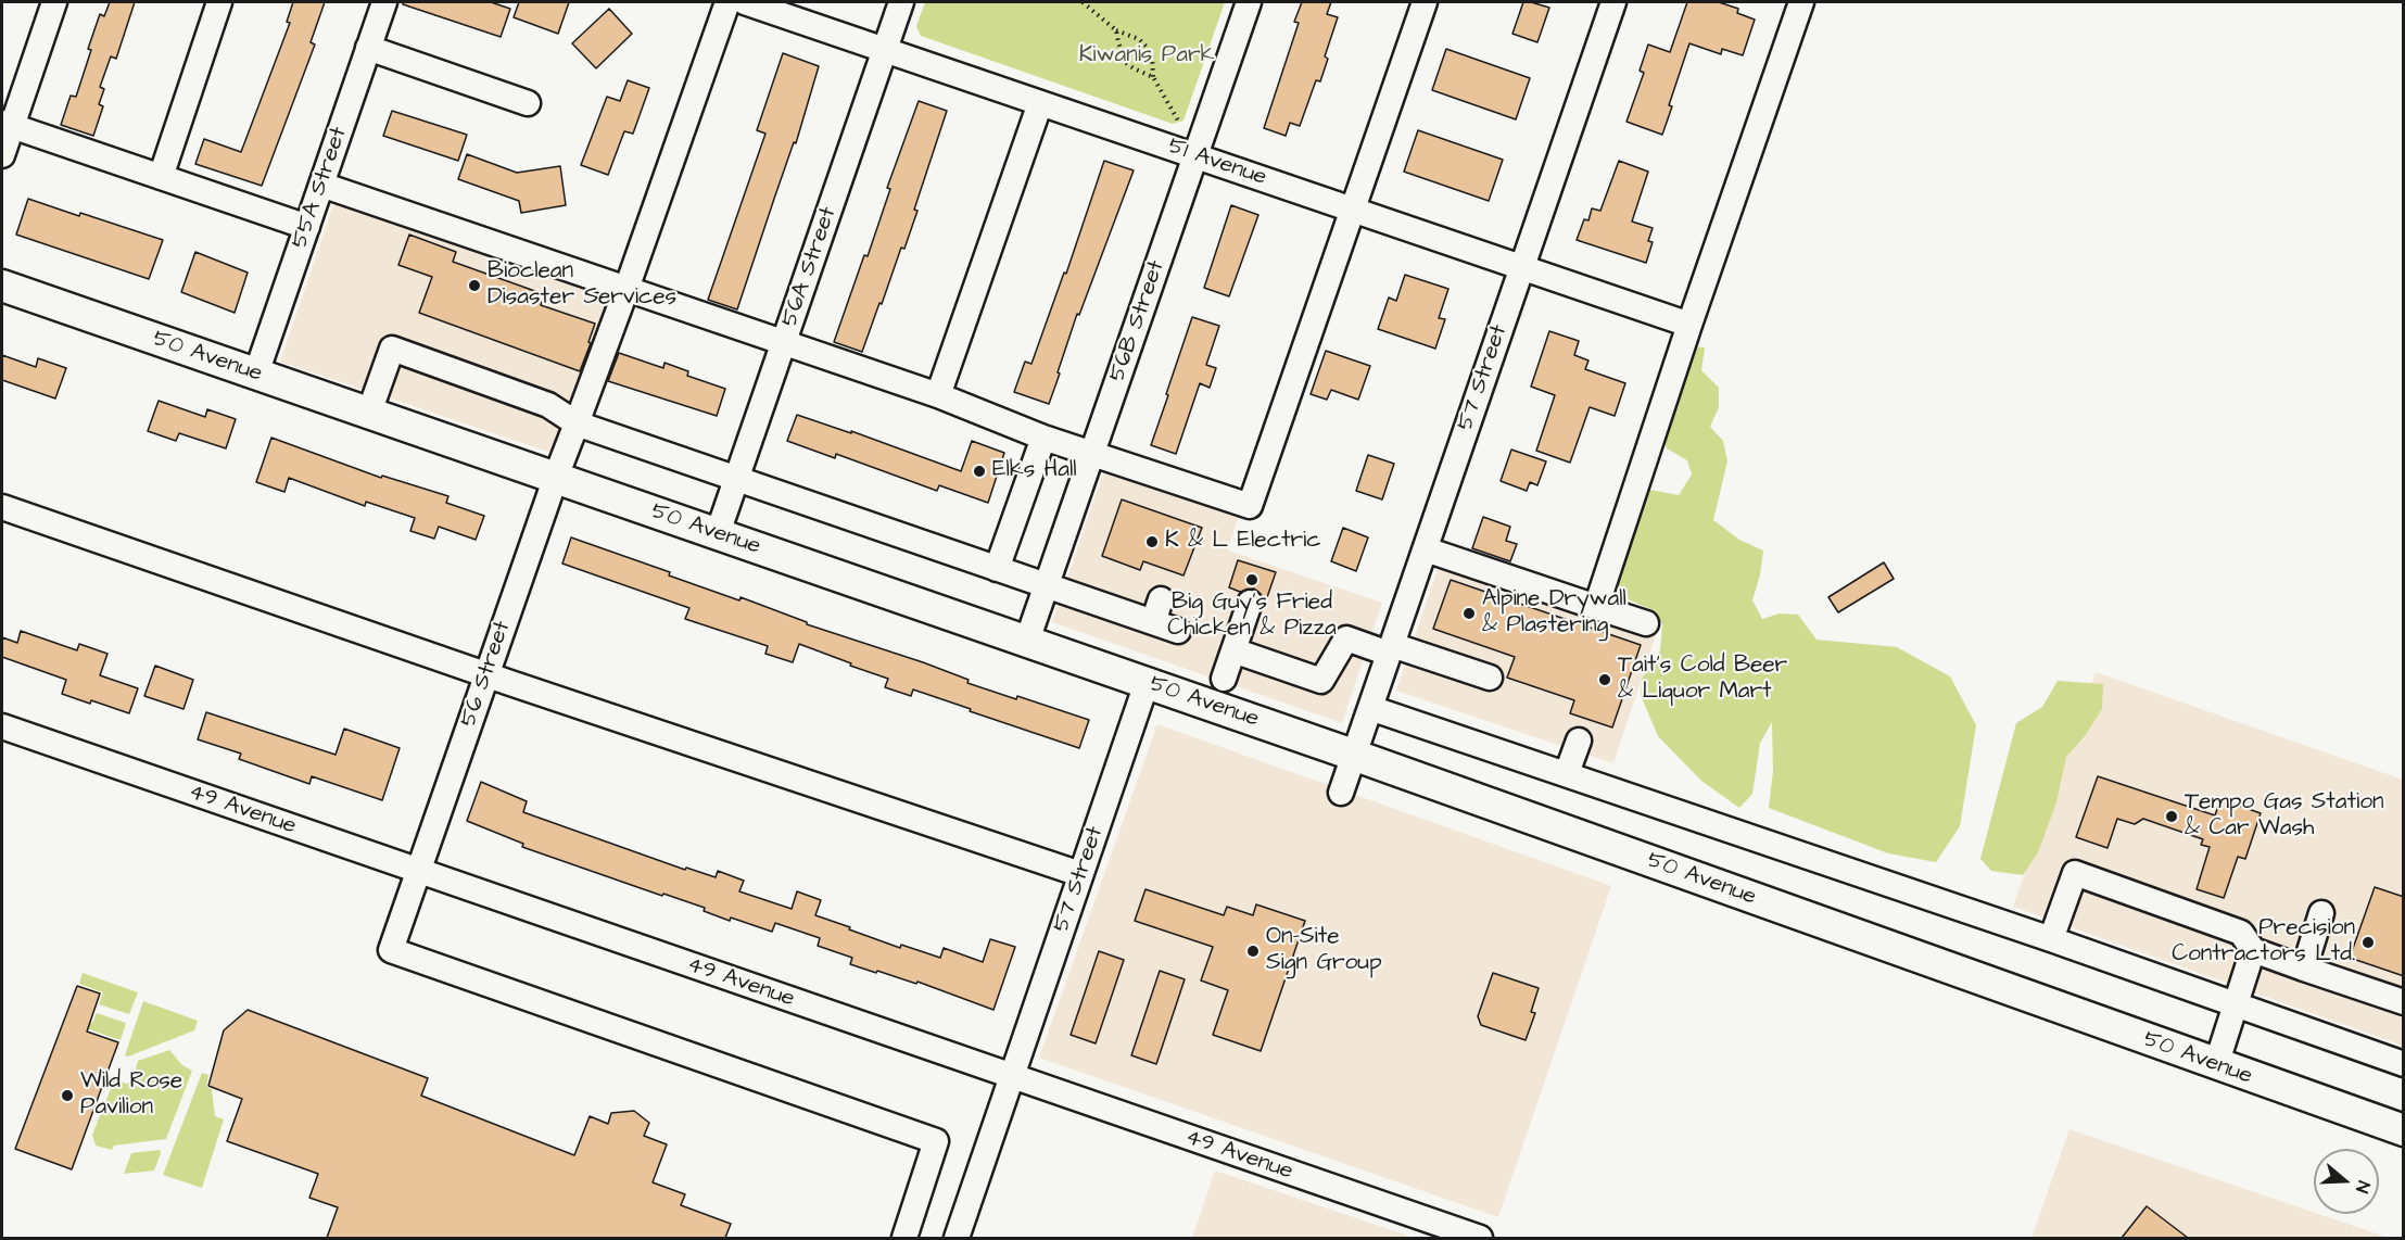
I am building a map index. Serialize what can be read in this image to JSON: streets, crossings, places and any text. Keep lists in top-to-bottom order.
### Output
{
  "streets": {
    "main road": ["50 Avenue"],
    "street": [
      "51 Avenue",
      "55A Street",
      "56A Street",
      "56B Street",
      "57 Street",
      "56 Street",
      "49 Avenue"
    ]
  },
  "crossings": [
    ["51 Avenue", "56A Street"],
    ["51 Avenue", "56B Street"],
    ["51 Avenue", "57 Street"],
    ["55A Street", "50 Avenue"],
    ["56A Street", "50 Avenue"],
    ["56B Street", "50 Avenue"],
    ["50 Avenue", "57 Street"],
    ["50 Avenue", "56 Street"],
    ["57 Street", "49 Avenue"],
    ["56 Street", "49 Avenue"]
  ],
  "parks": ["Kiwanis Park"],
  "places": [
    "Bioclean Disaster Services",
    "Elks Hall",
    "K & L Electric",
    "Big Guy's Fried Chicken & Pizza",
    "Alpine Drywall & Plastering",
    "Tait's Cold Beer & Liquor Mart",
    "Tempo Gas Station & Car Wash",
    "Precision Contractors Ltd.",
    "On-Site Sign Group",
    "Wild Rose Pavilion"
  ],
  "north": "right"
}
